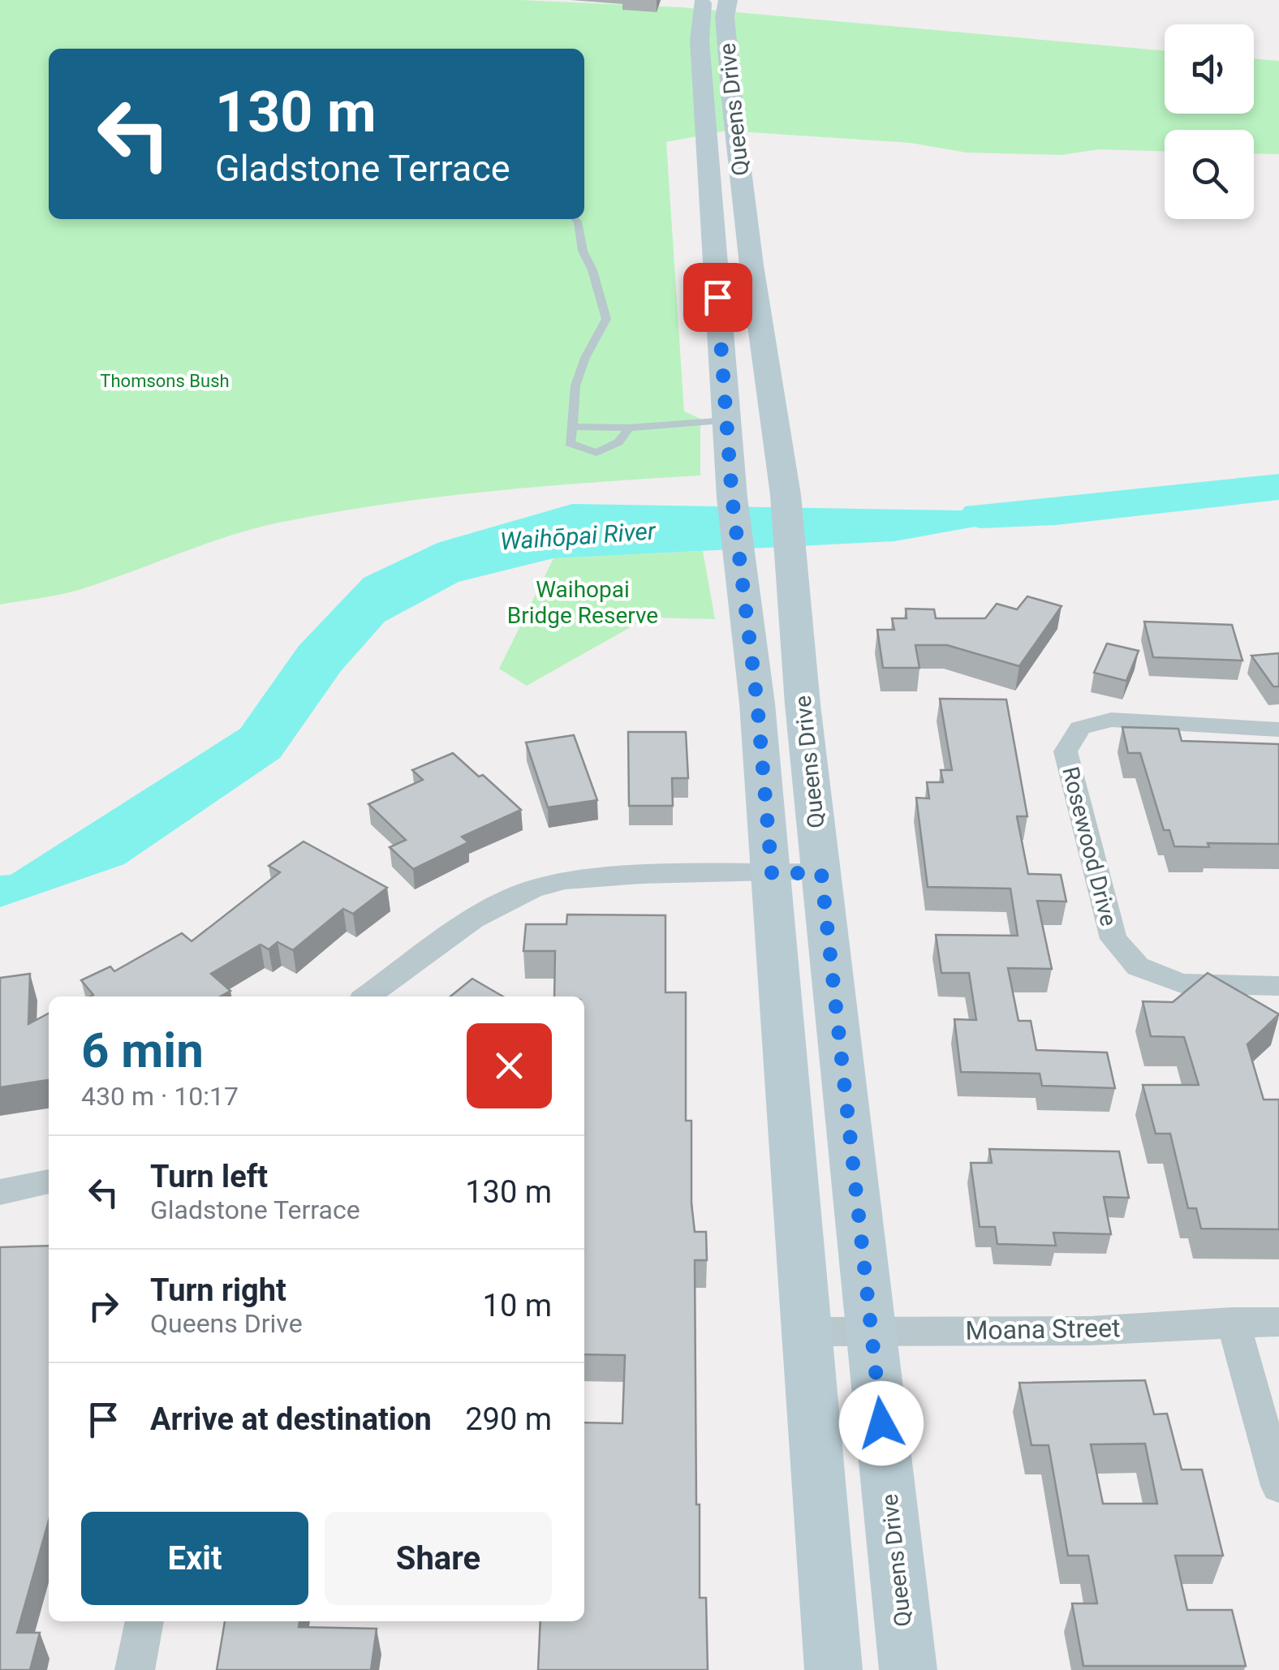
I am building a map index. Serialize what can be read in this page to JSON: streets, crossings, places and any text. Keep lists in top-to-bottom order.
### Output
{
  "streets": {
    "main road": ["Queens Drive"],
    "street": ["Rosewood Drive", "Moana Street"]
  },
  "crossings": [
    ["Queens Drive", "Moana Street"]
  ],
  "water": ["Waihōpai River"],
  "parks": ["Thomsons Bush", "Waihopai Bridge Reserve"],
  "page": {
    "turn": ["130 m", "Gladstone Terrace"],
    "heading": ["6 min", "430 m · 10:17"],
    "list": [
      {
        "name": "Turn left",
        "note": "Gladstone Terrace",
        "value": "130 m"
      },
      {
        "name": "Turn right",
        "note": "Queens Drive",
        "value": "10 m"
      },
      {
        "name": "Arrive at destination",
        "value": "290 m"
      }
    ],
    "buttons": ["Exit", "Share"]
  }
}
